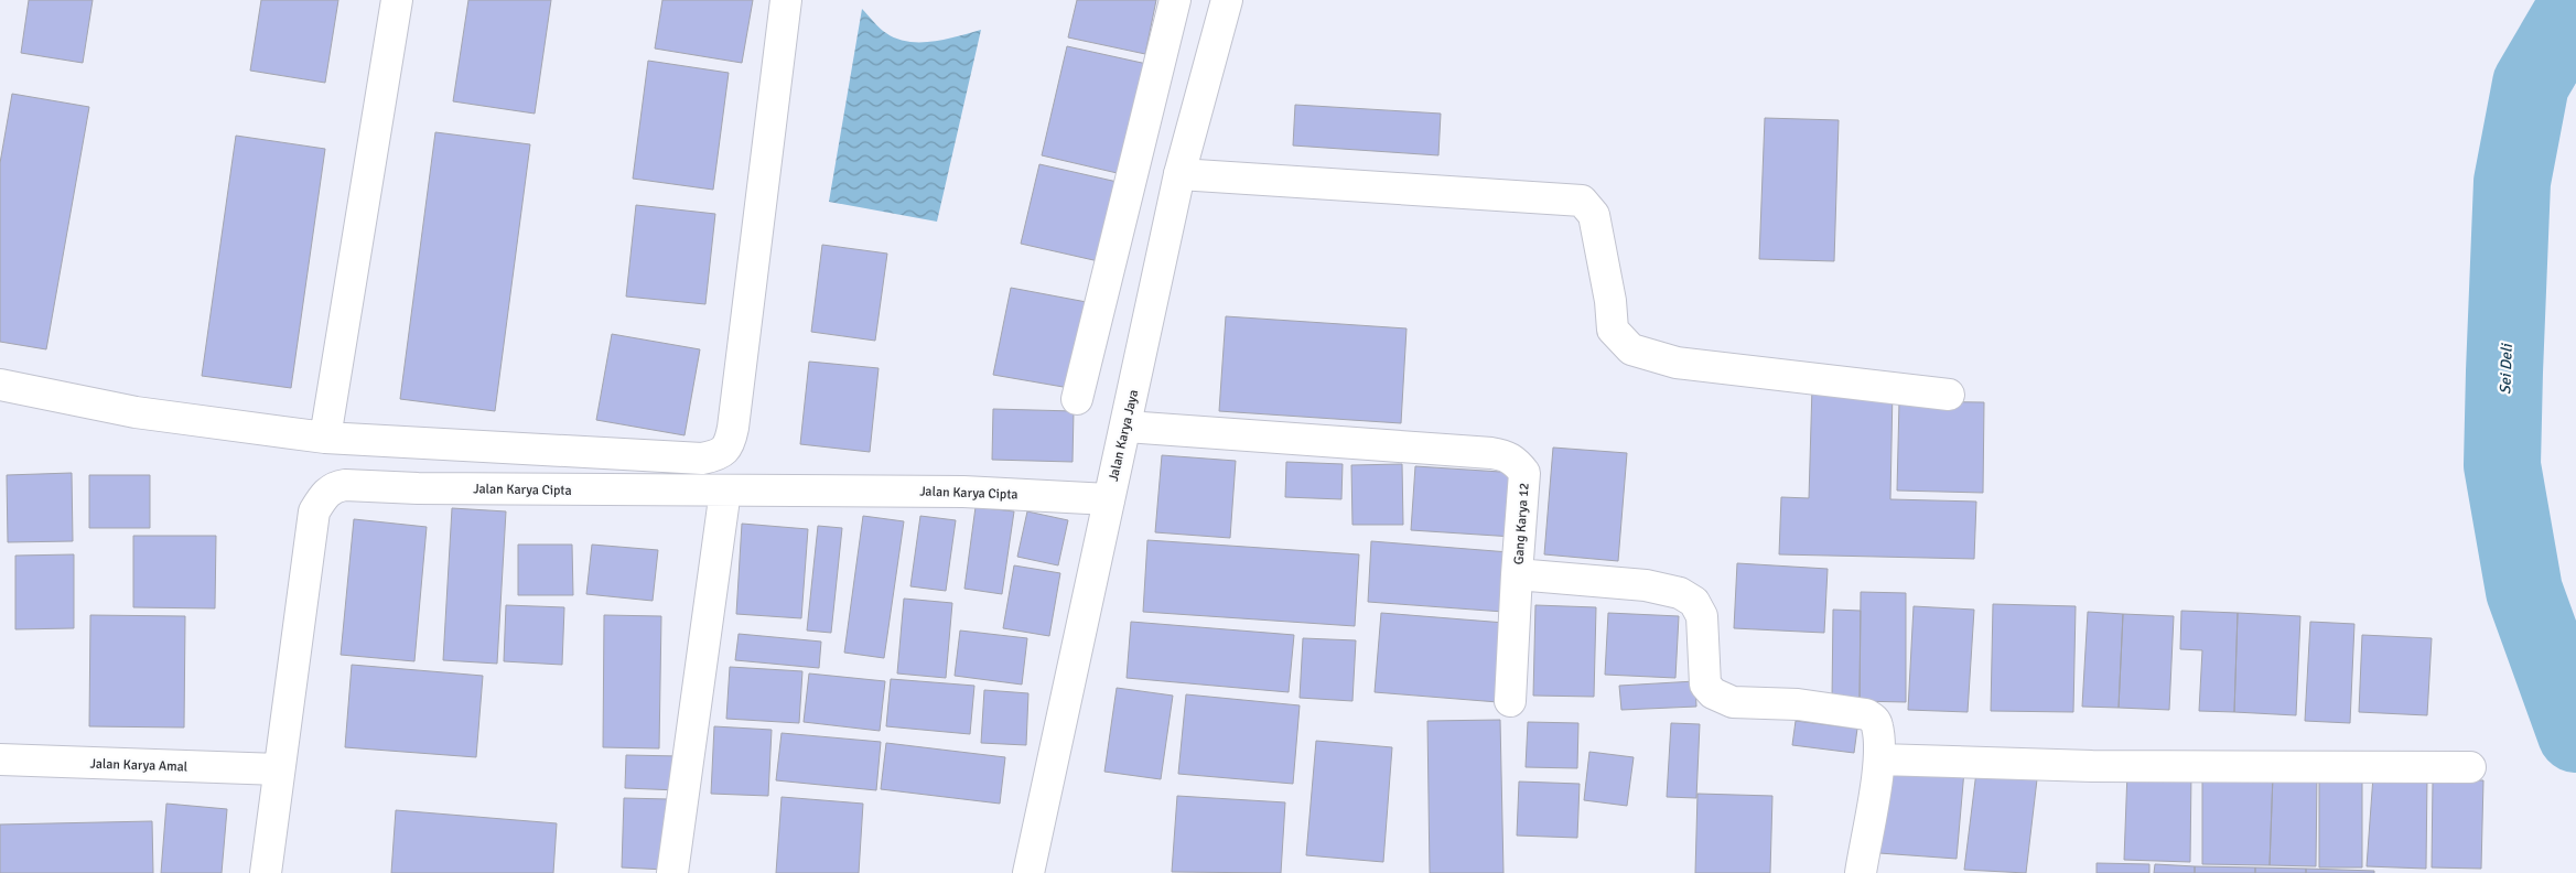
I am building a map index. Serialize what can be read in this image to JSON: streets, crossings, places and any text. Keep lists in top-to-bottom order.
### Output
{
  "streets": {
    "street": [
      "Jalan Karya Jaya",
      "Jalan Karya Cipta",
      "Gang Karya 12",
      "Jalan Karya Amal"
    ]
  },
  "crossings": [
    ["Jalan Karya Jaya", "Jalan Karya Cipta"],
    ["Jalan Karya Jaya", "Gang Karya 12"],
    ["Jalan Karya Cipta", "Jalan Karya Amal"]
  ],
  "water": ["Sei Deli"]
}
